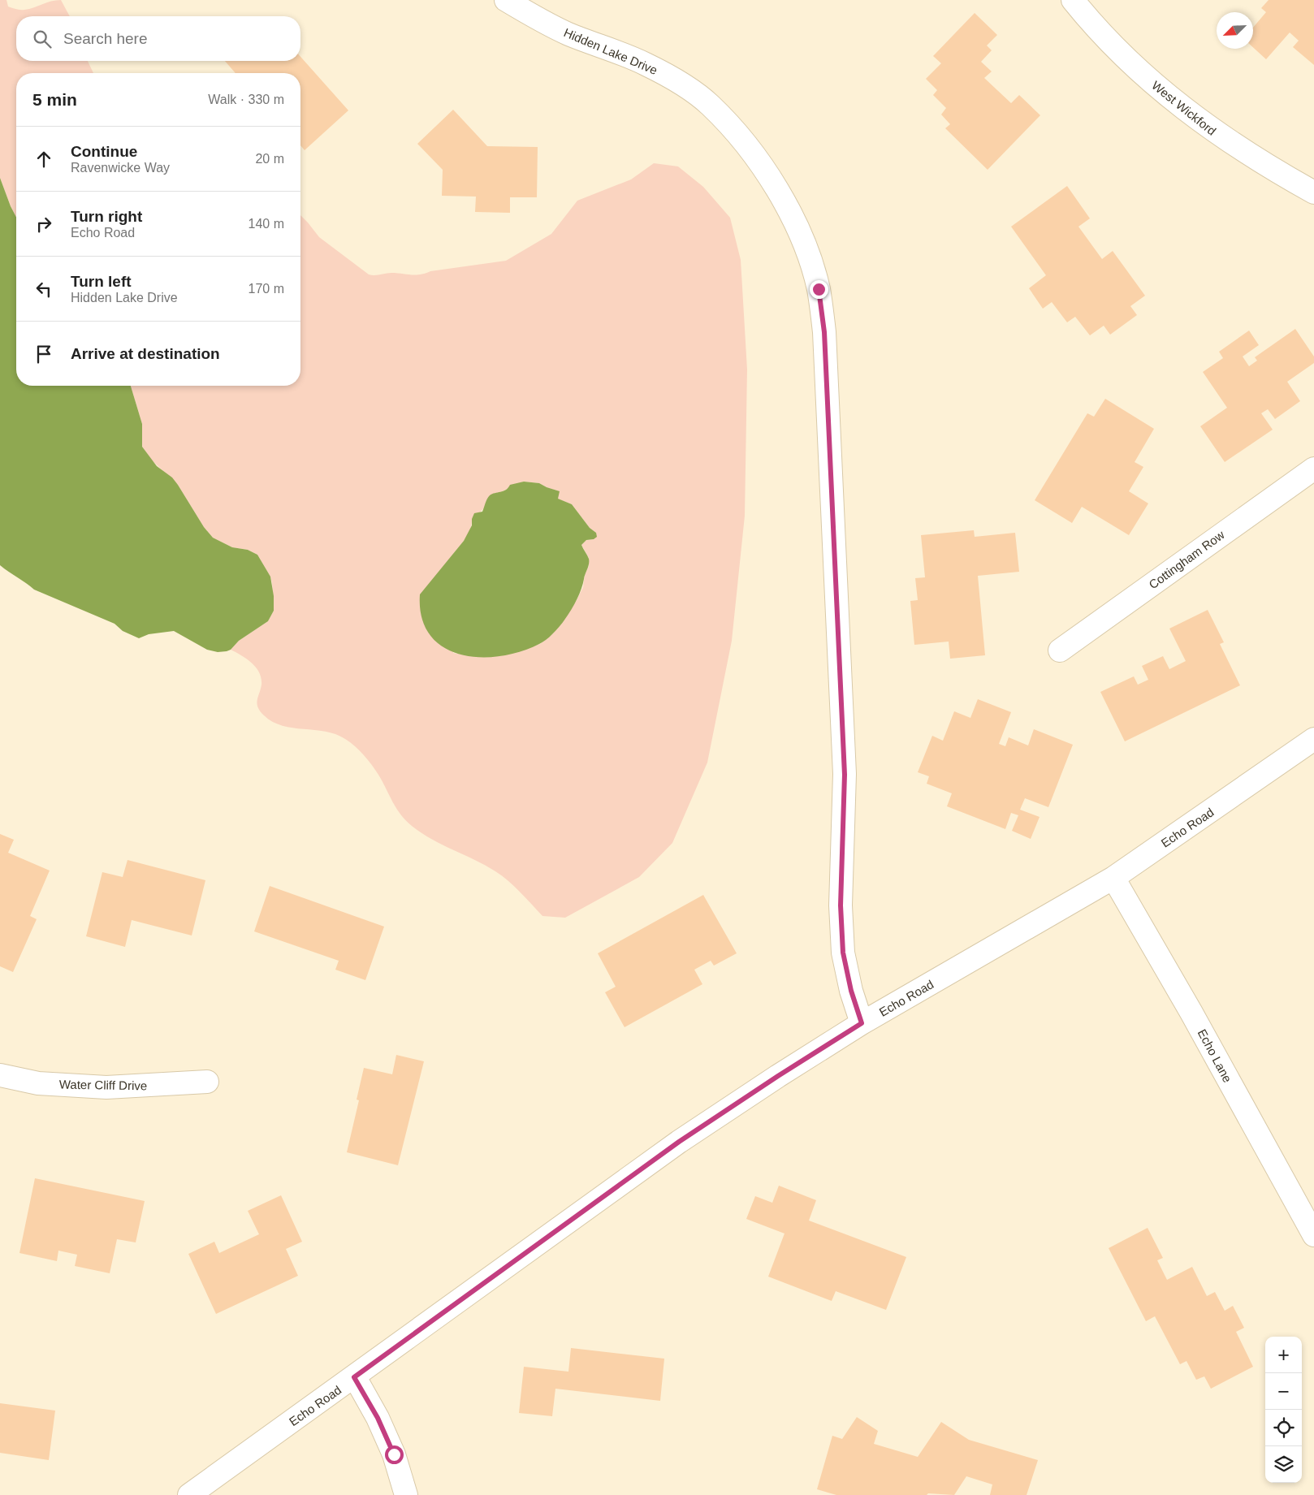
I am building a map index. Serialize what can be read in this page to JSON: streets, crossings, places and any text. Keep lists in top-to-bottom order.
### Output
{
  "streets": {
    "street": [
      "Hidden Lake Drive",
      "West Wickford",
      "Cottingham Row",
      "Echo Road",
      "Echo Lane",
      "Water Cliff Drive"
    ]
  },
  "crossings": [
    ["Hidden Lake Drive", "Echo Road"],
    ["Echo Road", "Echo Lane"]
  ],
  "north": "bottom left",
  "page": {
    "search": "Search here",
    "heading": ["5 min", "Walk · 330 m"],
    "list": [
      ["Continue", "Ravenwicke Way", "20 m"],
      ["Turn right", "Echo Road", "140 m"],
      ["Turn left", "Hidden Lake Drive", "170 m"],
      "Arrive at destination"
    ],
    "map_buttons": ["+", "−"]
  }
}
